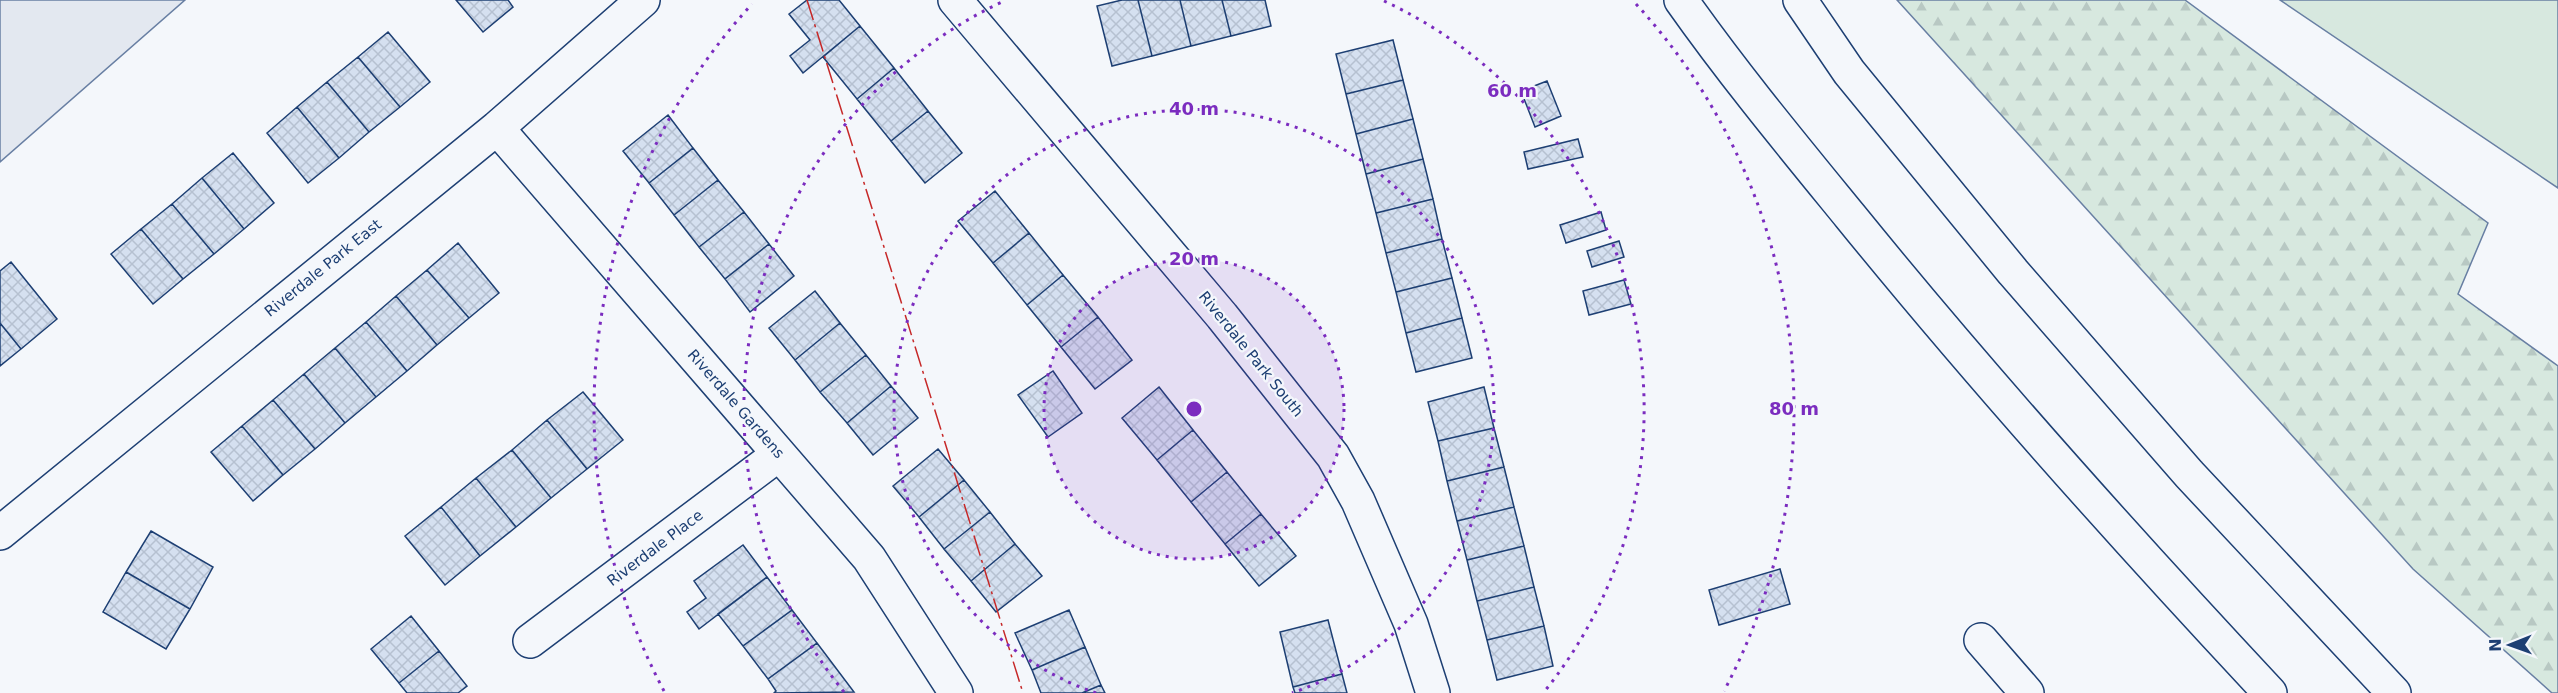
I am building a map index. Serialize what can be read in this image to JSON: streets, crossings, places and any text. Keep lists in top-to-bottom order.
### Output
{
  "streets": {
    "main road": [
      "Riverdale Park East",
      "Riverdale Park South",
      "Riverdale Gardens",
      "Riverdale Place"
    ]
  },
  "crossings": [
    ["Riverdale Park East", "Riverdale Gardens"],
    ["Riverdale Gardens", "Riverdale Place"]
  ],
  "north": "left",
  "rings": [
    "60 m",
    "40 m",
    "20 m",
    "80 m"
  ]
}
